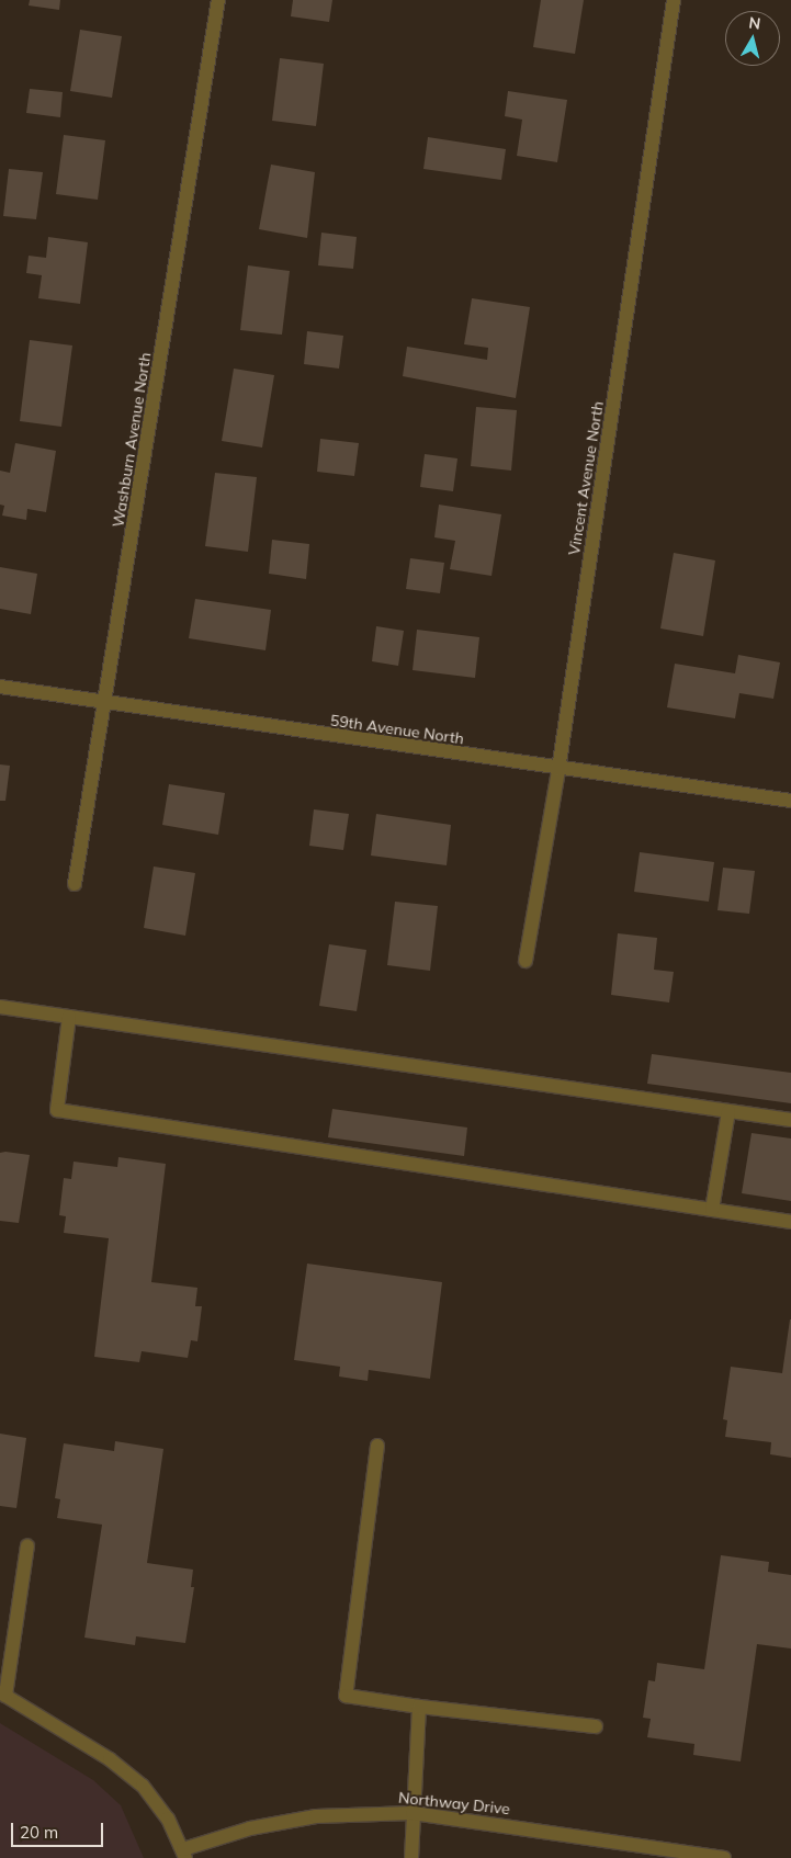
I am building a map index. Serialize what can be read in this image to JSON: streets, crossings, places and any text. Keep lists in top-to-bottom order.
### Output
{
  "streets": {
    "street": [
      "Washburn Avenue North",
      "Vincent Avenue North",
      "59th Avenue North",
      "Northway Drive"
    ]
  },
  "crossings": [
    ["Washburn Avenue North", "59th Avenue North"],
    ["Vincent Avenue North", "59th Avenue North"]
  ],
  "scale_bar": "20 m",
  "north": "top"
}
